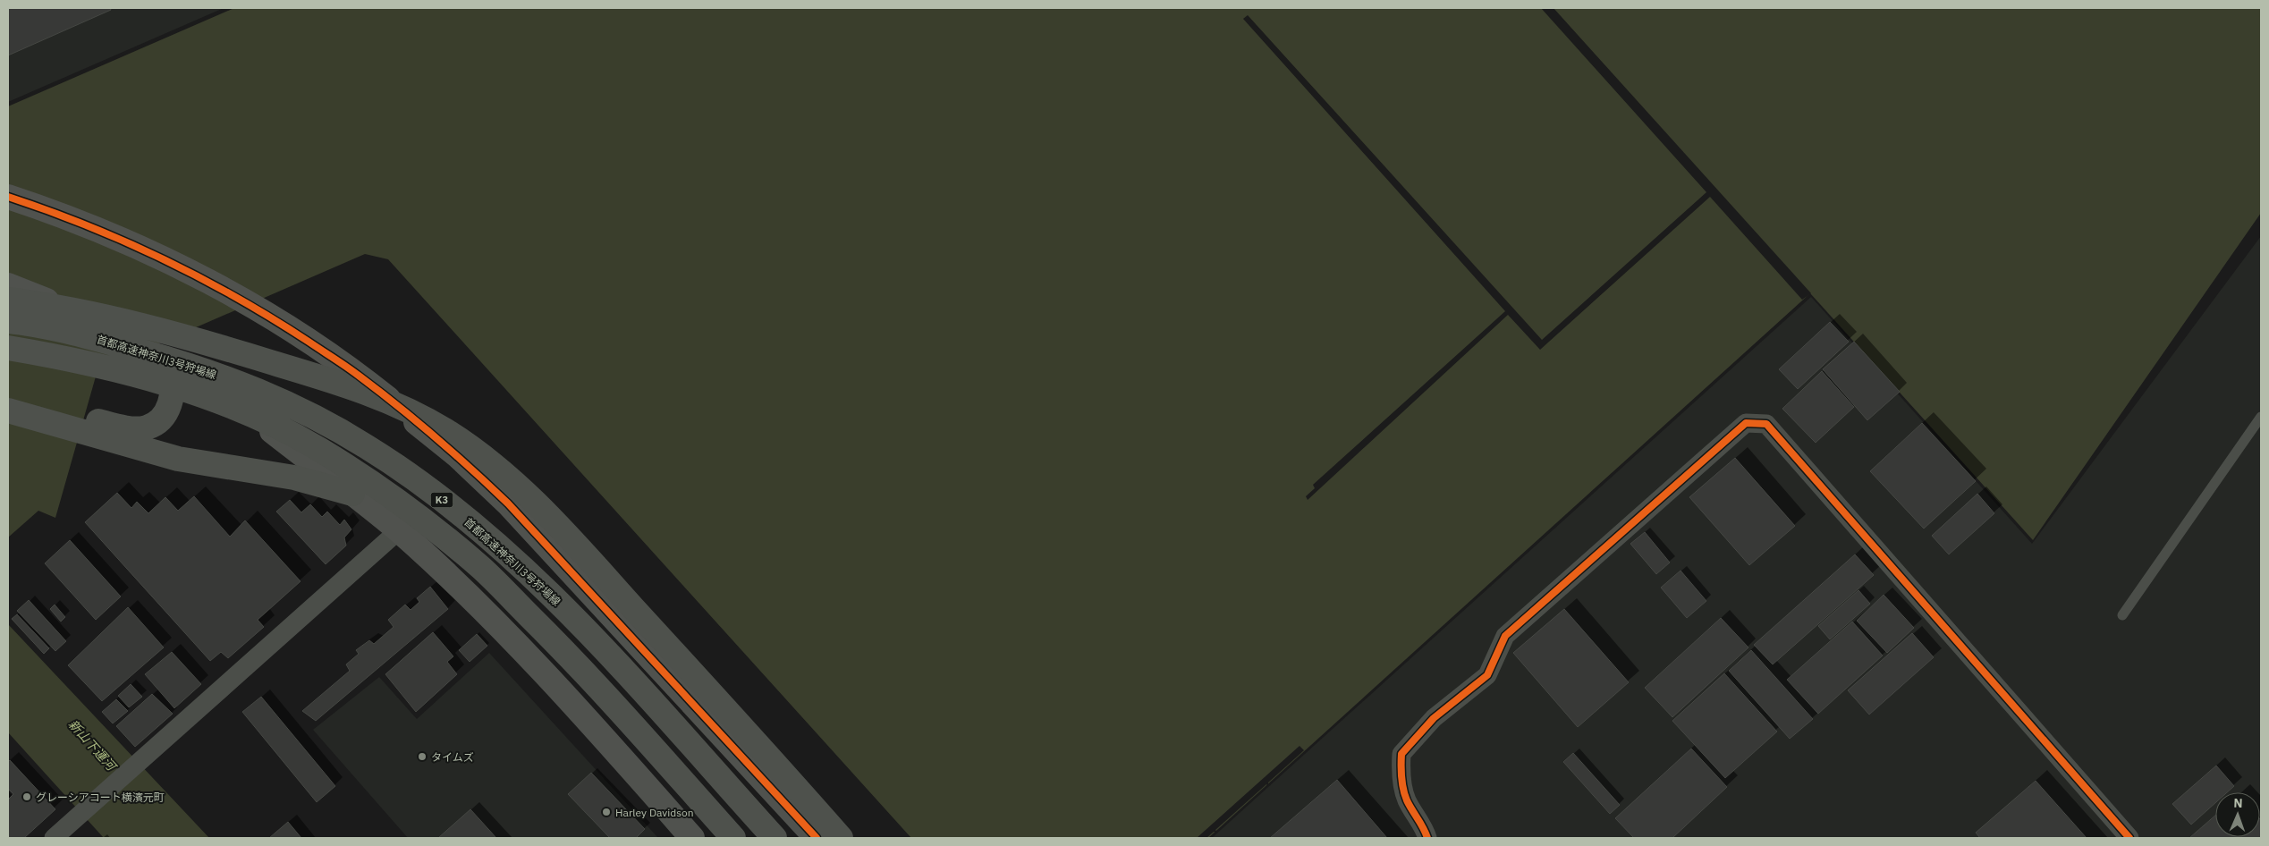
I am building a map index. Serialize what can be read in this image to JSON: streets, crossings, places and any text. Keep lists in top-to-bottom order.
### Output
{
  "streets": {
    "highway": ["首都高速神奈川3号狩場線", "K3"]
  },
  "water": ["新山下運河"],
  "places": ["タイムズ", "グレーシアコート横濱元町", "Harley Davidson"],
  "north": "top"
}
